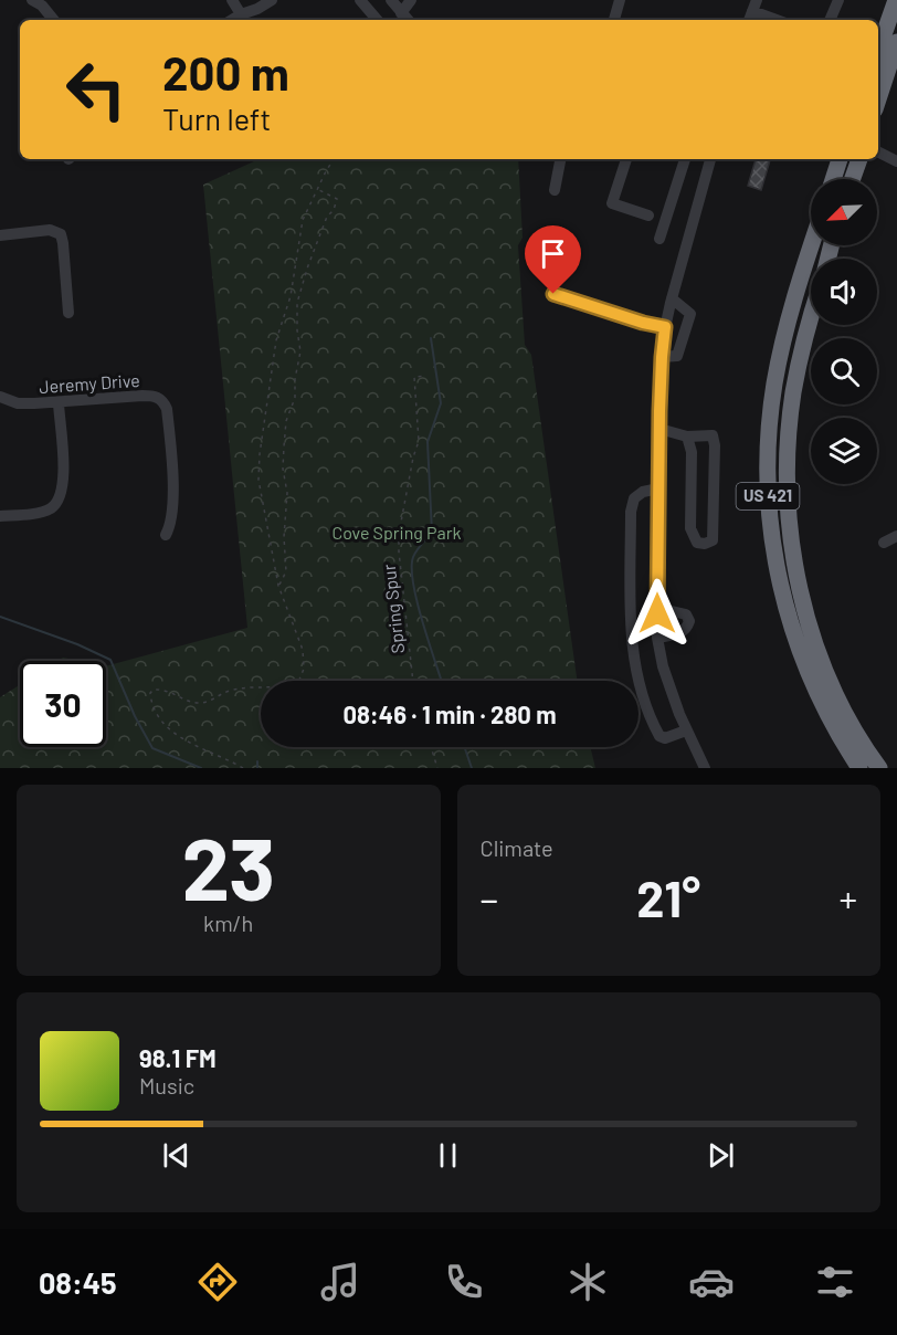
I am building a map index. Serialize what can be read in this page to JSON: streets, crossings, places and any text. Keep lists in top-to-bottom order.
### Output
{
  "streets": {
    "highway": ["US 421"],
    "street": ["Jeremy Drive"],
    "path": ["Spring Spur"]
  },
  "parks": ["Cove Spring Park"],
  "north": "bottom left",
  "page": {
    "turn": ["200 m", "Turn left"],
    "limit": "30",
    "trip": "08:46 · 1 min · 280 m",
    "tile": [
      ["23", "km/h"],
      "Climate"
    ],
    "heat": ["−", "21°", "+"],
    "song": ["98.1 FM", "Music"],
    "tabs": "08:45"
  }
}
